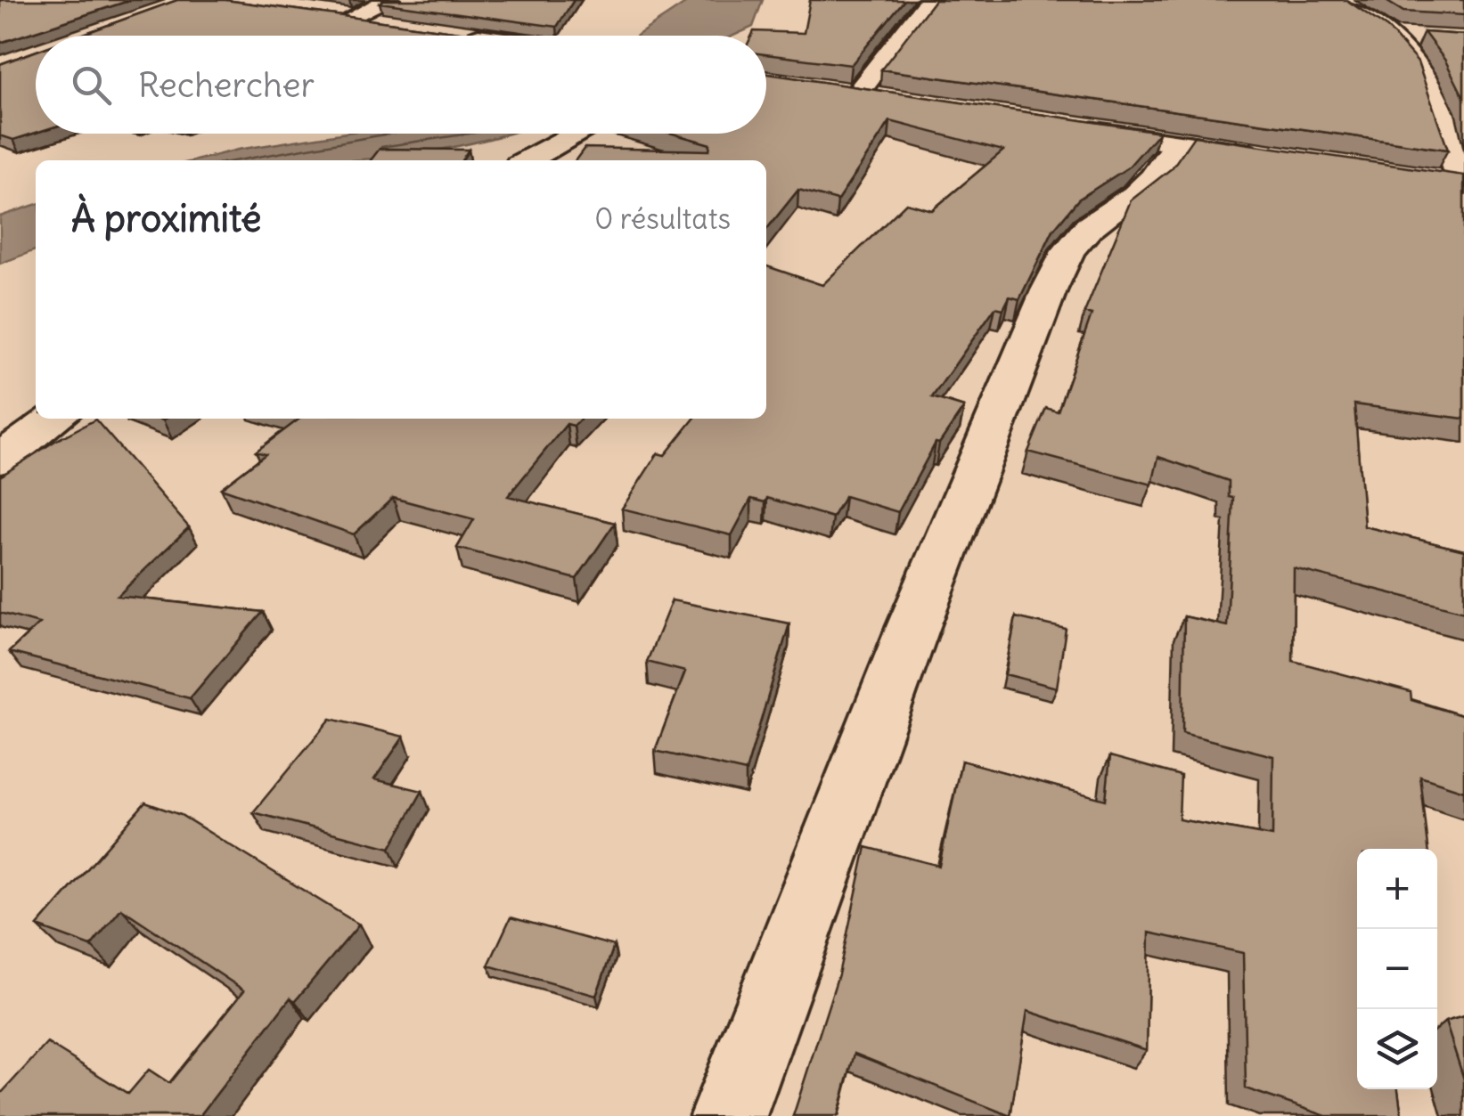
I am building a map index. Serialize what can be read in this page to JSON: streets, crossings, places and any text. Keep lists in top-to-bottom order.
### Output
{
  "page": {
    "search": "Rechercher",
    "heading": ["À proximité", "0 résultats"],
    "map_buttons": ["+", "−"]
  }
}
